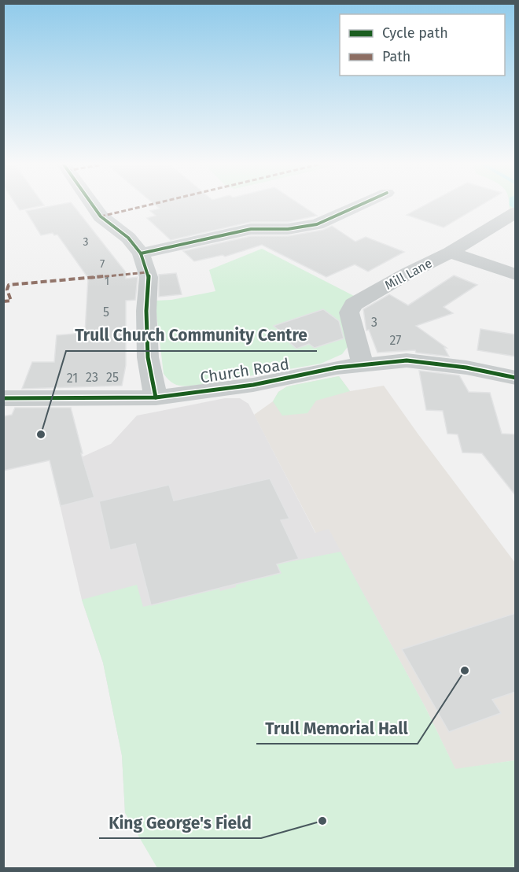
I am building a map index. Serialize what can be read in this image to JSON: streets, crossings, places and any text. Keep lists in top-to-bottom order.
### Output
{
  "streets": {
    "street": ["Mill Lane", "Church Road"]
  },
  "crossings": [
    ["Mill Lane", "Church Road"]
  ],
  "places": ["Trull Church Community Centre", "Trull Memorial Hall", "King George's Field"],
  "house_numbers": [
    "3",
    "7",
    "1",
    "5",
    "3",
    "27",
    "23",
    "25",
    "21"
  ],
  "legend": ["Cycle path", "Path"]
}
